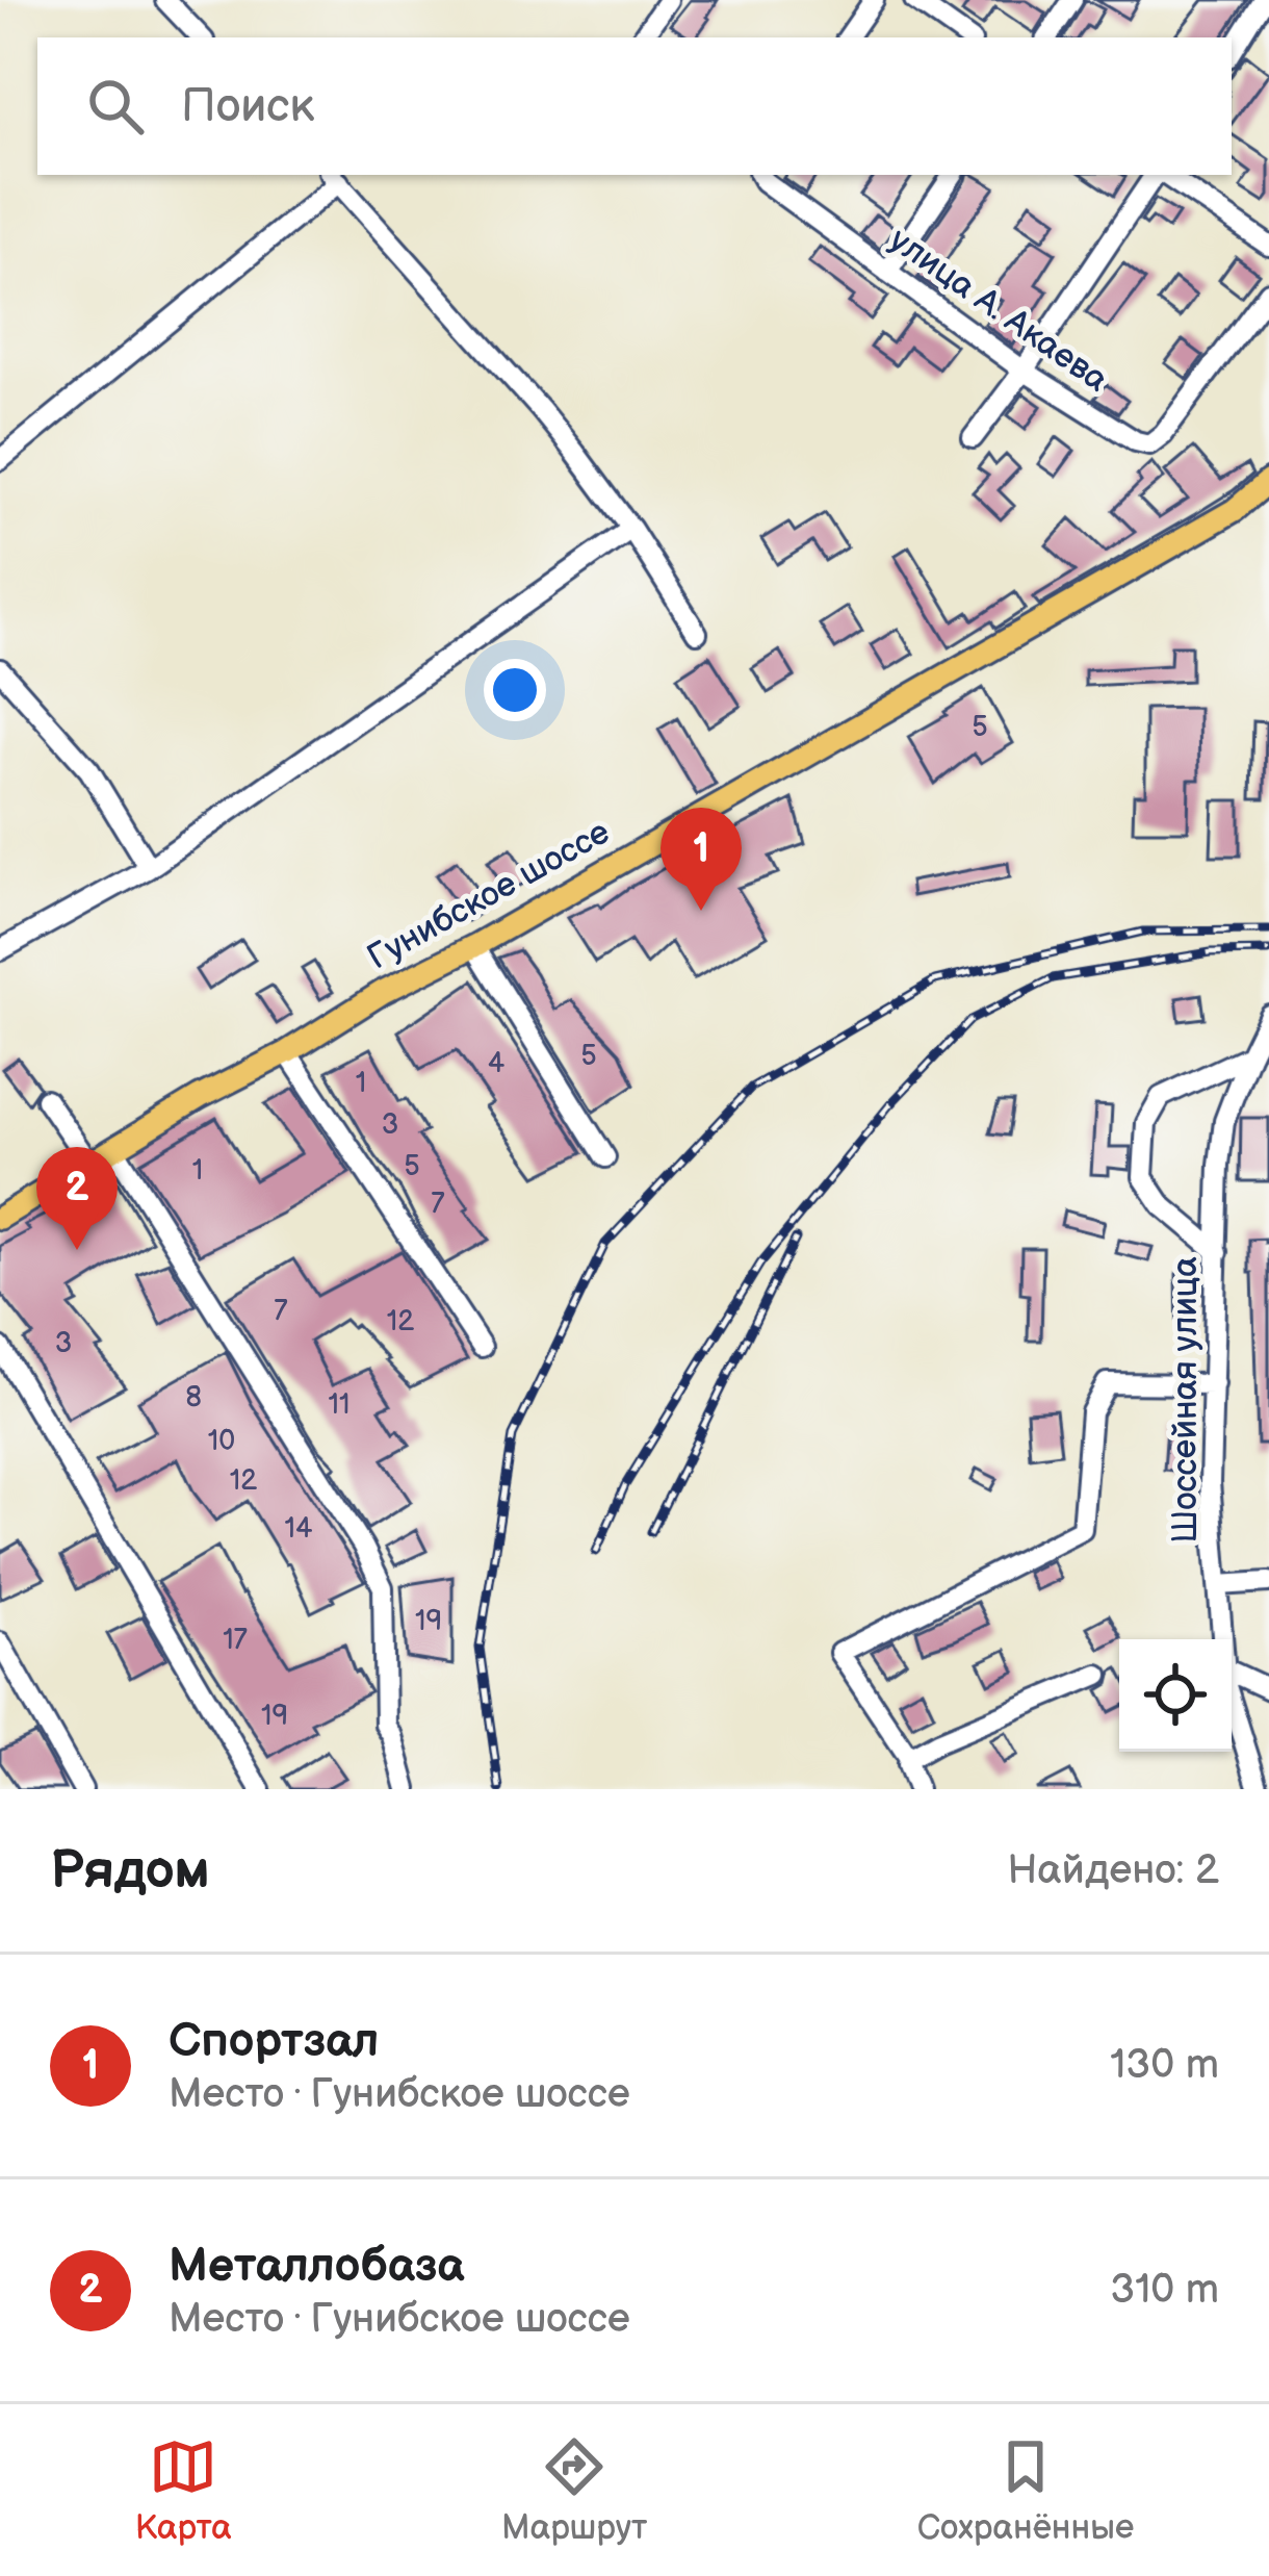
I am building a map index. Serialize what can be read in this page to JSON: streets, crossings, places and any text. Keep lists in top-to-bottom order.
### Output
{
  "streets": {
    "main road": ["Гунибское шоссе"],
    "street": ["улица А. Акаева", "Шоссейная улица"]
  },
  "house_numbers": [
    "5",
    "5",
    "4",
    "1",
    "3",
    "5",
    "1",
    "7",
    "7",
    "12",
    "3",
    "8",
    "11",
    "10",
    "12",
    "14",
    "19",
    "17",
    "19"
  ],
  "page": {
    "search": "Поиск",
    "pins": ["1", "2"],
    "heading": ["Рядом", "Найдено: 2"],
    "list": [
      {
        "mark": "1",
        "name": "Спортзал",
        "note": "Место · Гунибское шоссе",
        "value": "130 m"
      },
      {
        "mark": "2",
        "name": "Металлобаза",
        "note": "Место · Гунибское шоссе",
        "value": "310 m"
      }
    ],
    "nav": ["Карта", "Маршрут", "Сохранённые"]
  }
}
